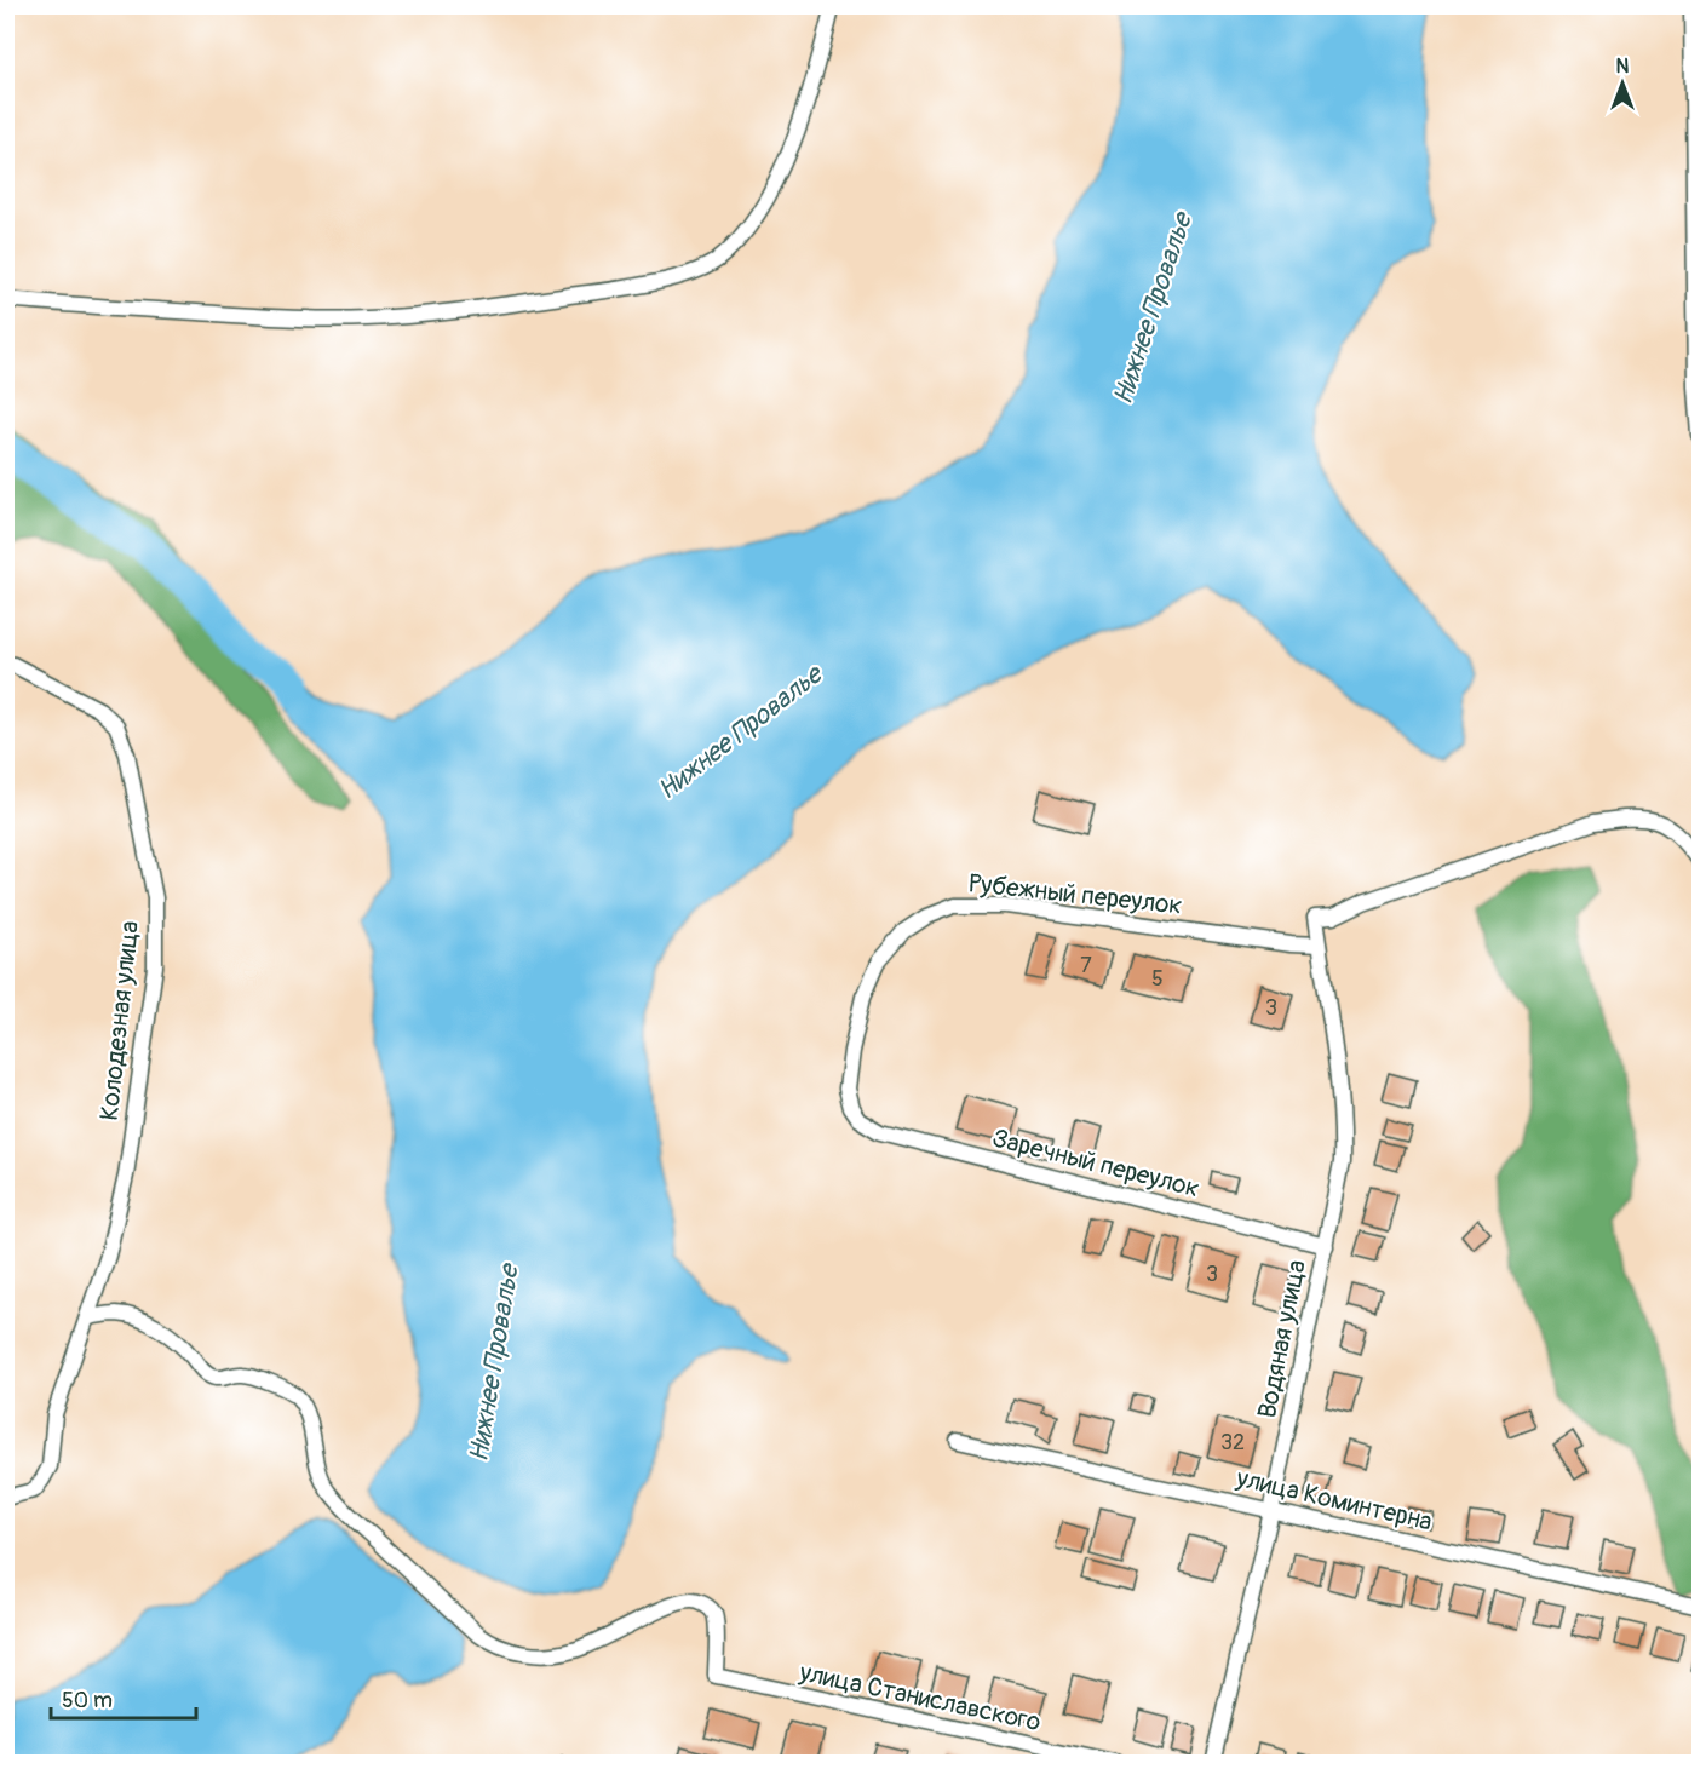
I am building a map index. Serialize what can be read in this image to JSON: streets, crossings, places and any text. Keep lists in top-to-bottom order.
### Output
{
  "streets": {
    "street": [
      "Рубежный переулок",
      "Колодезная улица",
      "Заречный переулок",
      "Водяная улица",
      "улица Коминтерна",
      "улица Станиславского"
    ]
  },
  "crossings": [
    ["Рубежный переулок", "Заречный переулок"],
    ["Рубежный переулок", "Водяная улица"],
    ["Колодезная улица", "улица Станиславского"],
    ["Заречный переулок", "Водяная улица"],
    ["Водяная улица", "улица Коминтерна"]
  ],
  "water": ["Нижнее Провалье"],
  "house_numbers": [
    "7",
    "5",
    "3",
    "3",
    "32"
  ],
  "scale_bar": "50 m",
  "north": "top"
}
